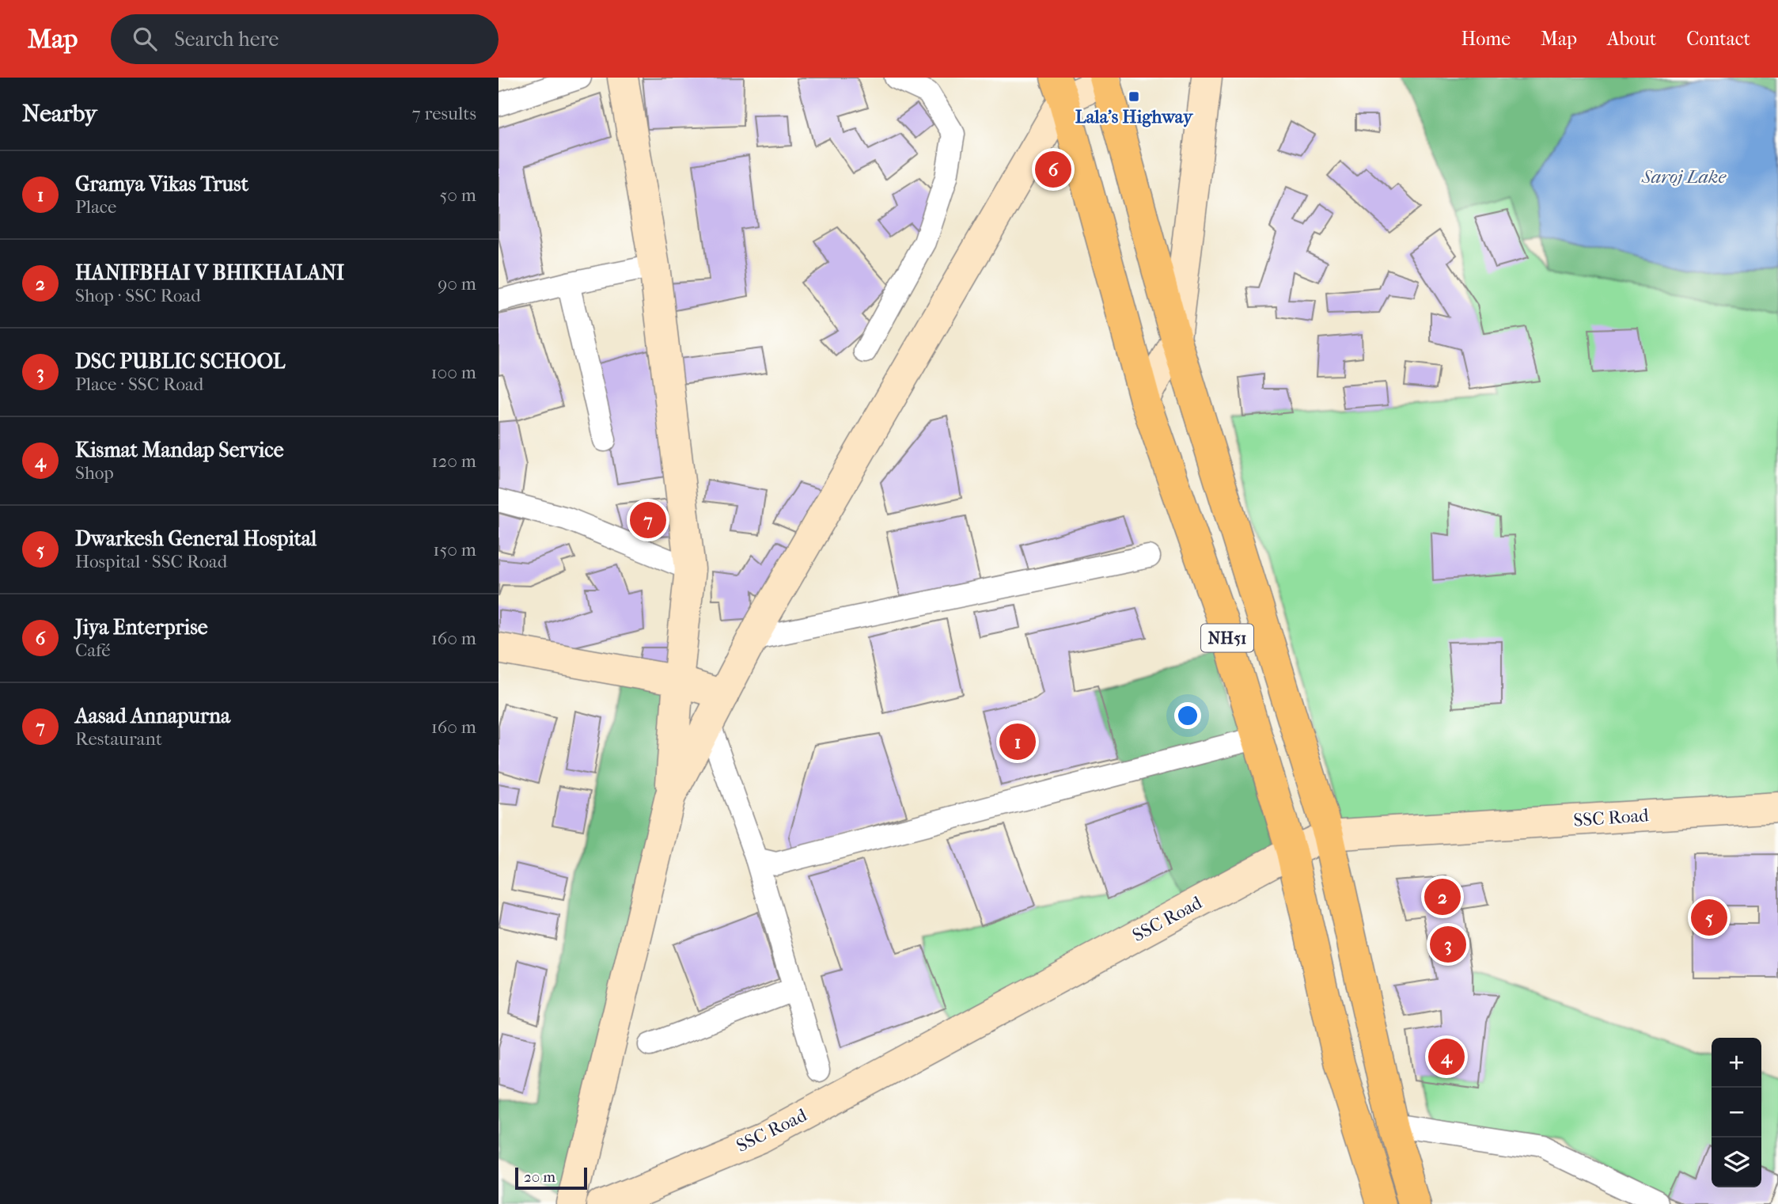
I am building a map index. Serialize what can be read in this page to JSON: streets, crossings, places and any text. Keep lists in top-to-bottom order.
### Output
{
  "streets": {
    "highway": ["NH51"],
    "main road": ["SSC Road"]
  },
  "crossings": [
    ["NH51", "SSC Road"]
  ],
  "water": ["Saroj Lake"],
  "places": {
    "transit": ["Lala's Highway"]
  },
  "scale_bar": "20 m",
  "page": {
    "header": "Map",
    "search": "Search here",
    "nav": [
      "Home",
      "Map",
      "About",
      "Contact"
    ],
    "heading": ["Nearby", "7 results"],
    "pins": [
      "6",
      "7",
      "1",
      "2",
      "5",
      "3",
      "4"
    ],
    "list": [
      {
        "mark": "1",
        "name": "Gramya Vikas Trust",
        "note": "Place",
        "value": "50 m"
      },
      {
        "mark": "2",
        "name": "HANIFBHAI V BHIKHALANI",
        "note": "Shop · SSC Road",
        "value": "90 m"
      },
      {
        "mark": "3",
        "name": "DSC PUBLIC SCHOOL",
        "note": "Place · SSC Road",
        "value": "100 m"
      },
      {
        "mark": "4",
        "name": "Kismat Mandap Service",
        "note": "Shop",
        "value": "120 m"
      },
      {
        "mark": "5",
        "name": "Dwarkesh General Hospital",
        "note": "Hospital · SSC Road",
        "value": "150 m"
      },
      {
        "mark": "6",
        "name": "Jiya Enterprise",
        "note": "Café",
        "value": "160 m"
      },
      {
        "mark": "7",
        "name": "Aasad Annapurna",
        "note": "Restaurant",
        "value": "160 m"
      }
    ],
    "map_buttons": ["+", "−"],
    "scale": "20 m"
  }
}
